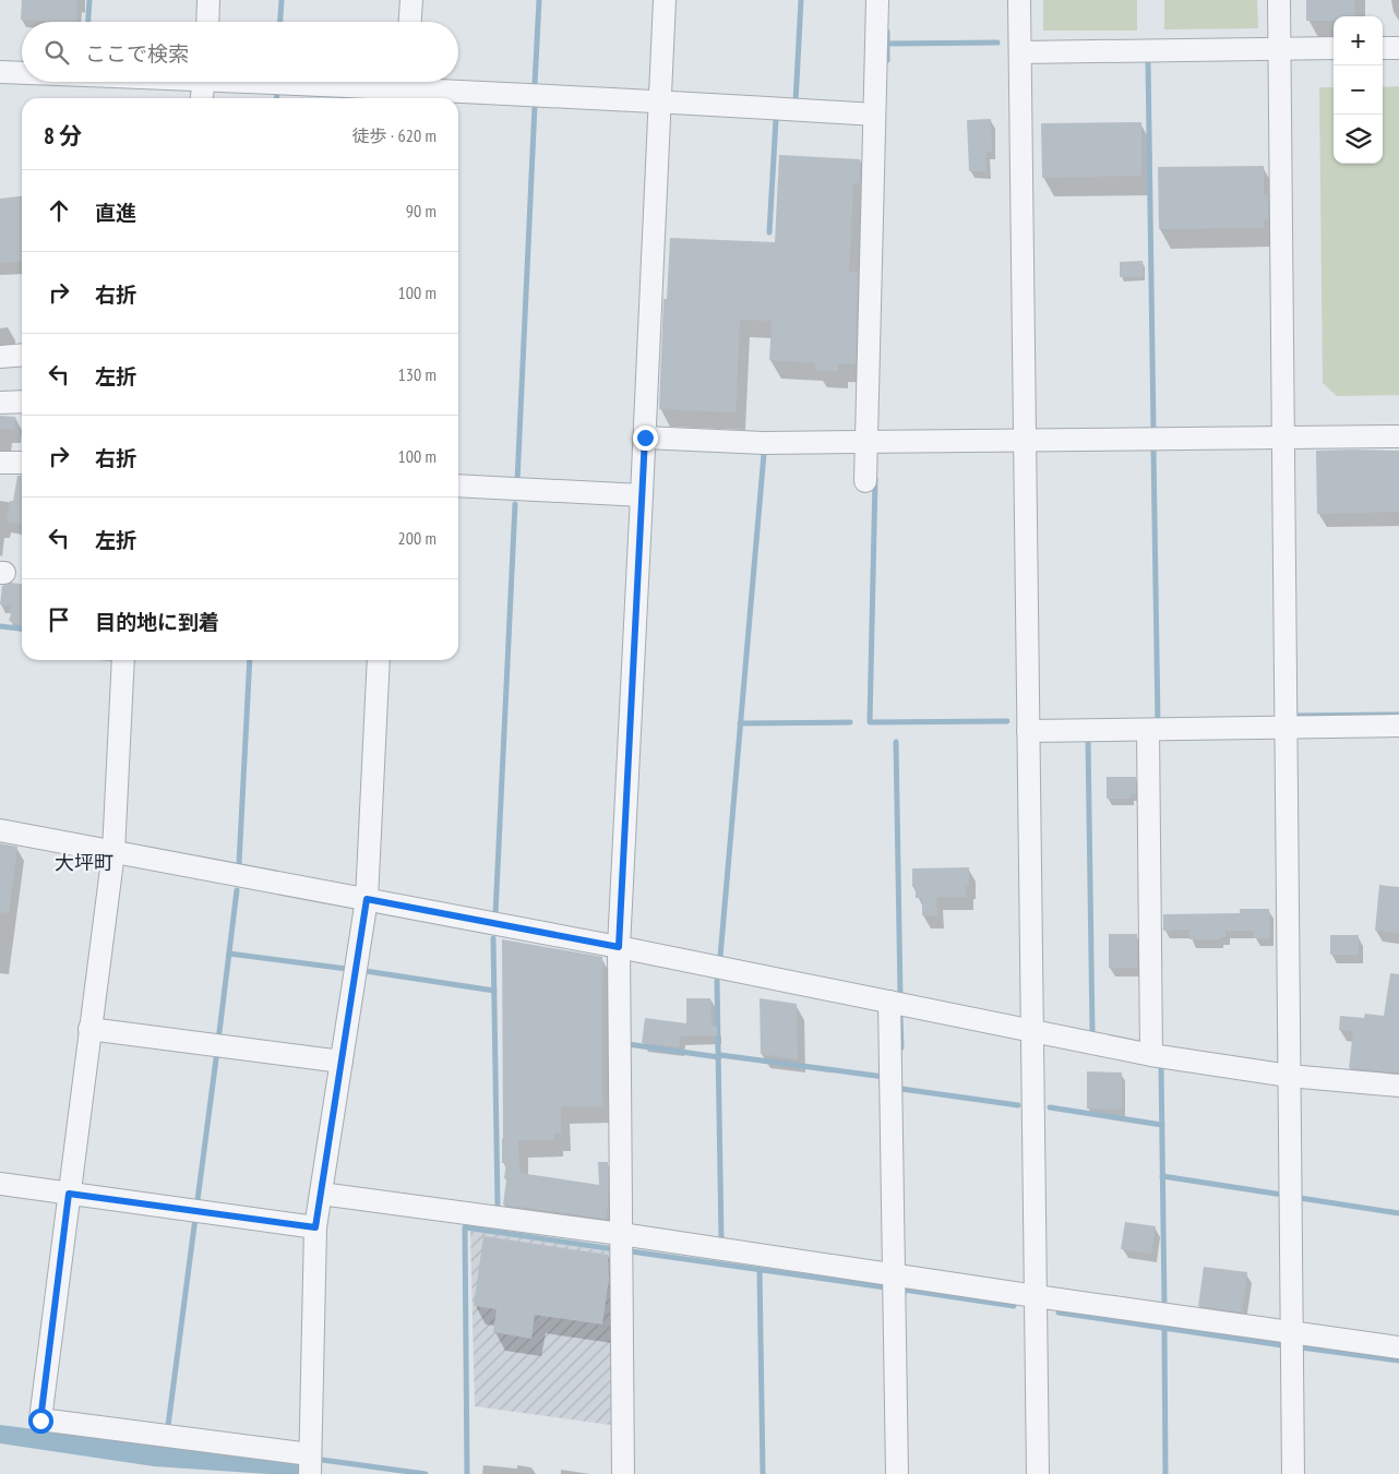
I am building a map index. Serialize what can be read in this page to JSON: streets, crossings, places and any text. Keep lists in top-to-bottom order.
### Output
{
  "districts": ["大坪町"],
  "page": {
    "map_buttons": ["+", "−"],
    "search": "ここで検索",
    "heading": ["8 分", "徒歩 · 620 m"],
    "list": [
      ["直進", "90 m"],
      ["右折", "100 m"],
      ["左折", "130 m"],
      ["右折", "100 m"],
      ["左折", "200 m"],
      "目的地に到着"
    ]
  }
}
